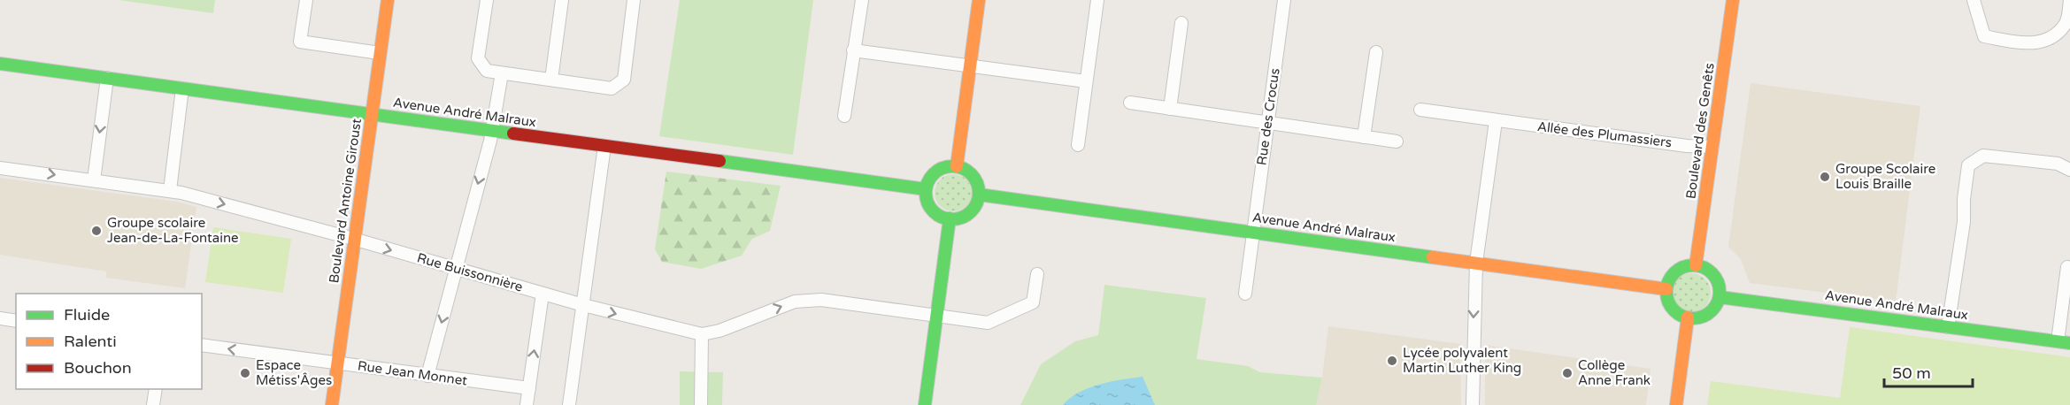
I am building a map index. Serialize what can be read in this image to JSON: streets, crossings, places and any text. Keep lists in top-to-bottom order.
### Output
{
  "streets": {
    "street": [
      "Avenue André Malraux",
      "Rue des Crocus",
      "Boulevard des Genêts",
      "Allée des Plumassiers",
      "Boulevard Antoine Giroust",
      "Rue Buissonnière",
      "Rue Jean Monnet"
    ]
  },
  "crossings": [
    ["Avenue André Malraux", "Rue des Crocus"],
    ["Avenue André Malraux", "Boulevard des Genêts"],
    ["Avenue André Malraux", "Boulevard Antoine Giroust"],
    ["Boulevard des Genêts", "Allée des Plumassiers"],
    ["Boulevard Antoine Giroust", "Rue Buissonnière"],
    ["Boulevard Antoine Giroust", "Rue Jean Monnet"]
  ],
  "one_way": ["Rue Buissonnière", "Rue Jean Monnet"],
  "places": [
    "Groupe Scolaire Louis Braille",
    "Groupe scolaire Jean-de-La-Fontaine",
    "Lycée polyvalent Martin Luther King",
    "Espace Métiss'Âges",
    "Collège Anne Frank"
  ],
  "legend": ["Fluide", "Ralenti", "Bouchon"],
  "scale_bar": "50 m"
}
